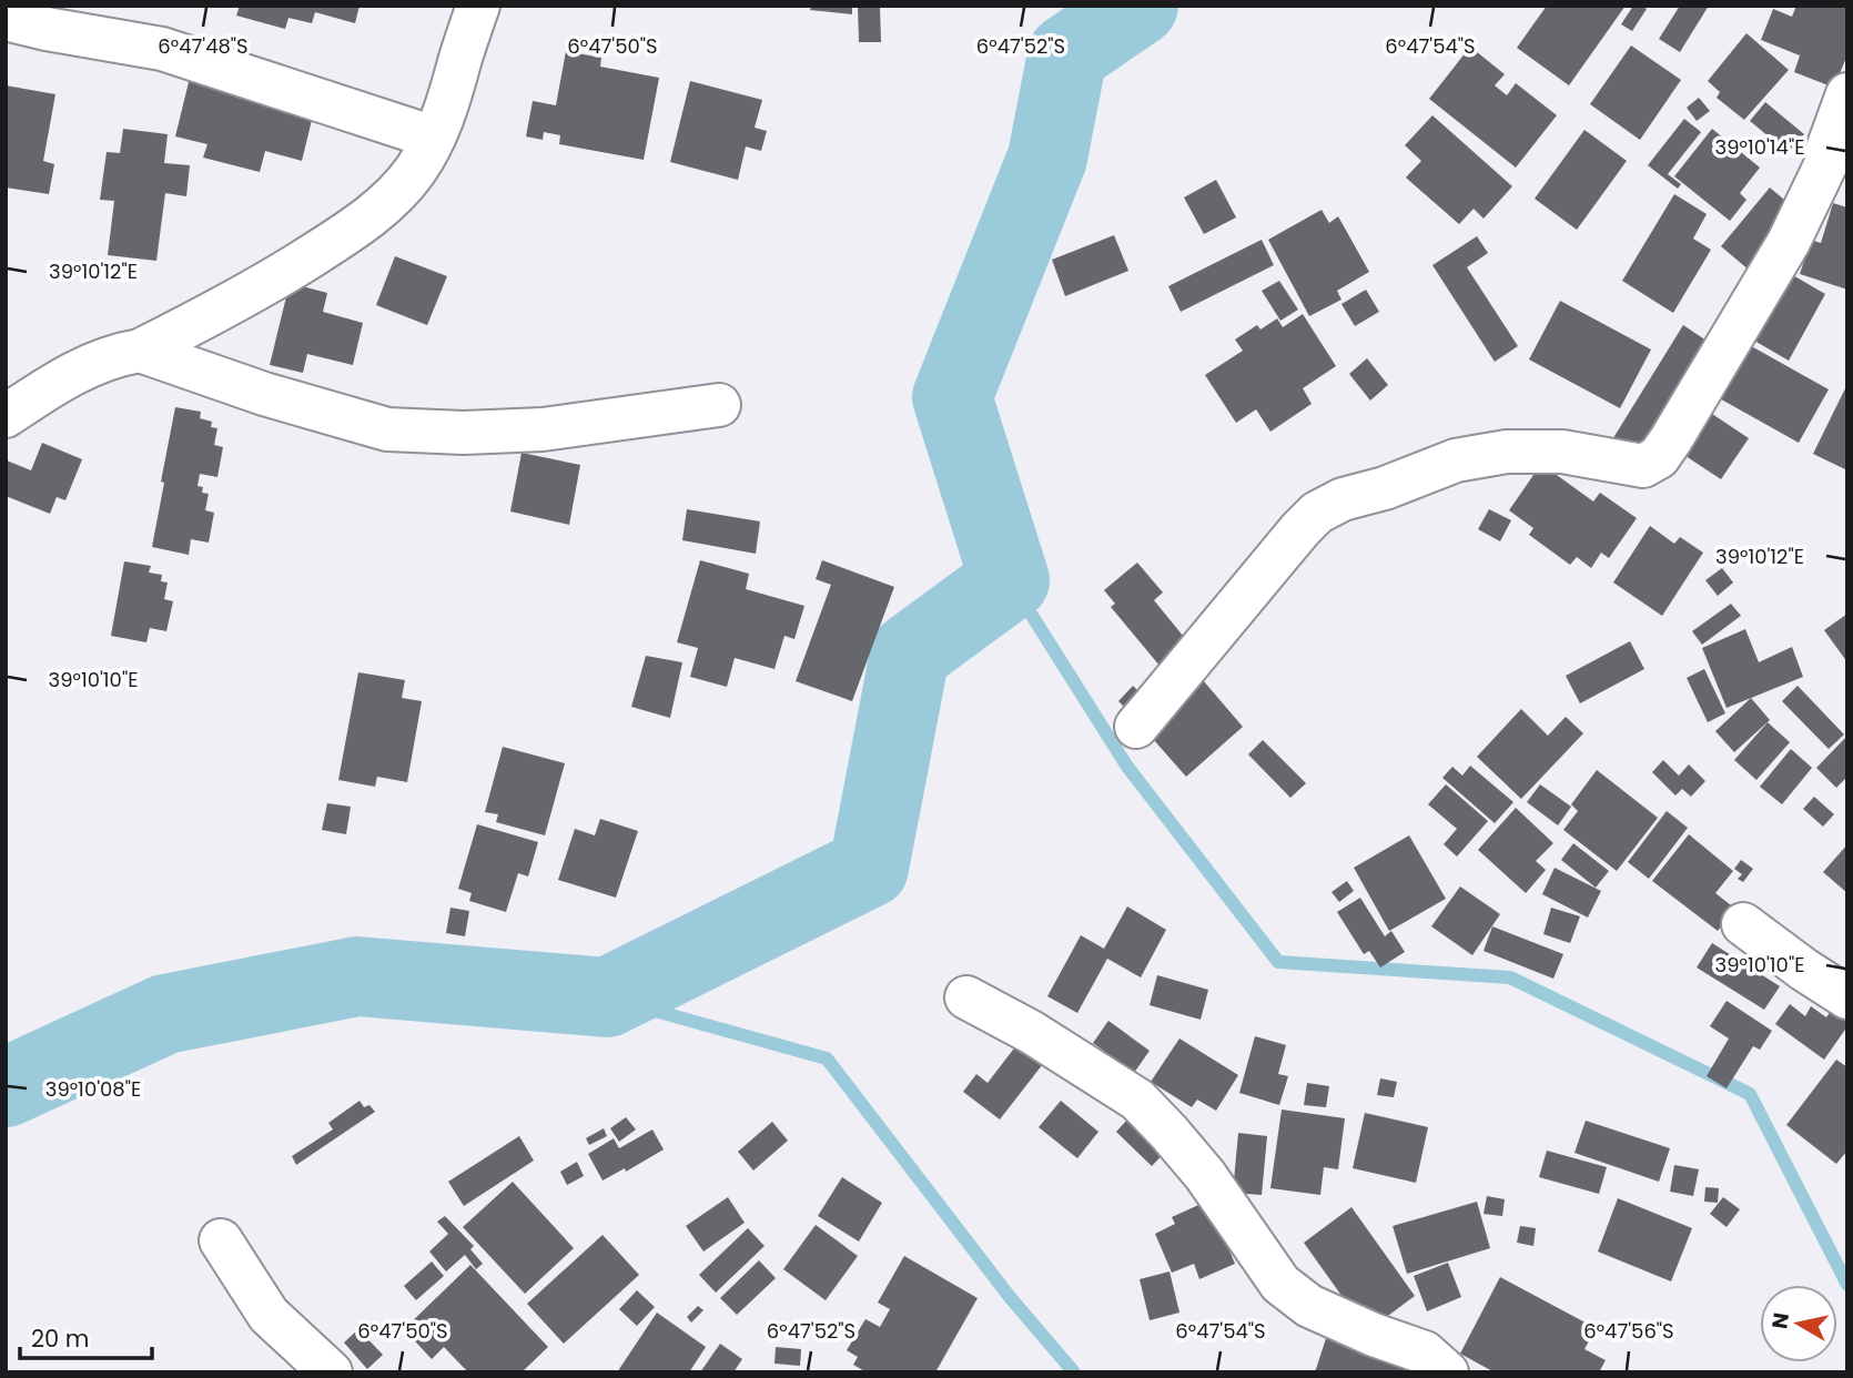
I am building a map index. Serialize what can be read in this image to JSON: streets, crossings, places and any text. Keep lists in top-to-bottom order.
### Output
{
  "scale_bar": "20 m",
  "north": "left",
  "coordinates": [
    "6°47'48\"S",
    "6°47'50\"S",
    "6°47'52\"S",
    "6°47'54\"S",
    "39°10'14\"E",
    "39°10'12\"E",
    "39°10'10\"E",
    "39°10'08\"E",
    "6°47'56\"S"
  ]
}
